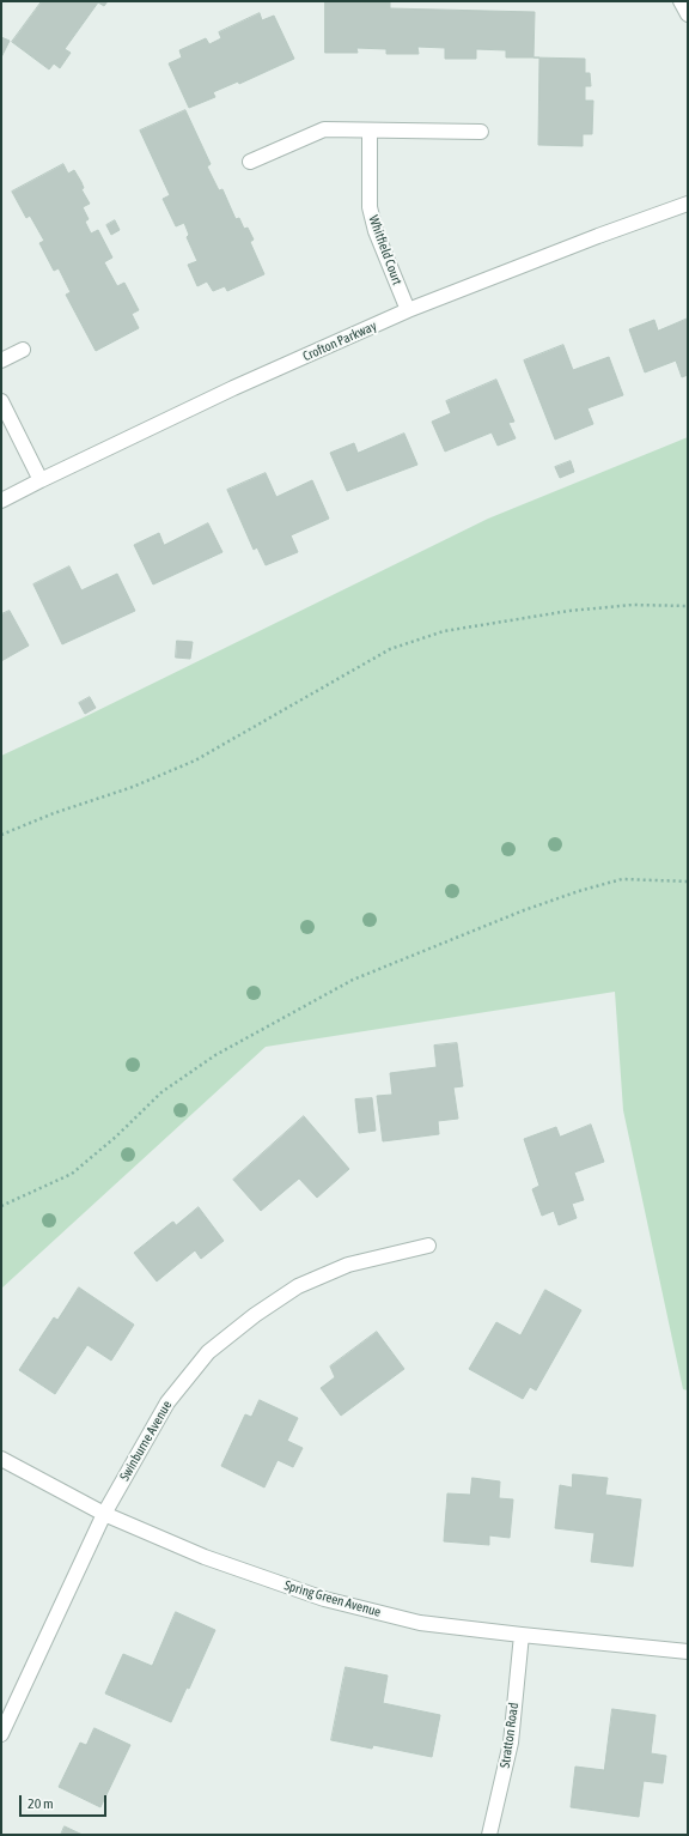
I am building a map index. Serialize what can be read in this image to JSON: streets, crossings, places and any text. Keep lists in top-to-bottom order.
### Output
{
  "streets": {
    "street": [
      "Whitfield Court",
      "Crofton Parkway",
      "Swinburne Avenue",
      "Spring Green Avenue",
      "Stratton Road"
    ]
  },
  "crossings": [
    ["Whitfield Court", "Crofton Parkway"],
    ["Swinburne Avenue", "Spring Green Avenue"],
    ["Spring Green Avenue", "Stratton Road"]
  ],
  "scale_bar": "20 m"
}
